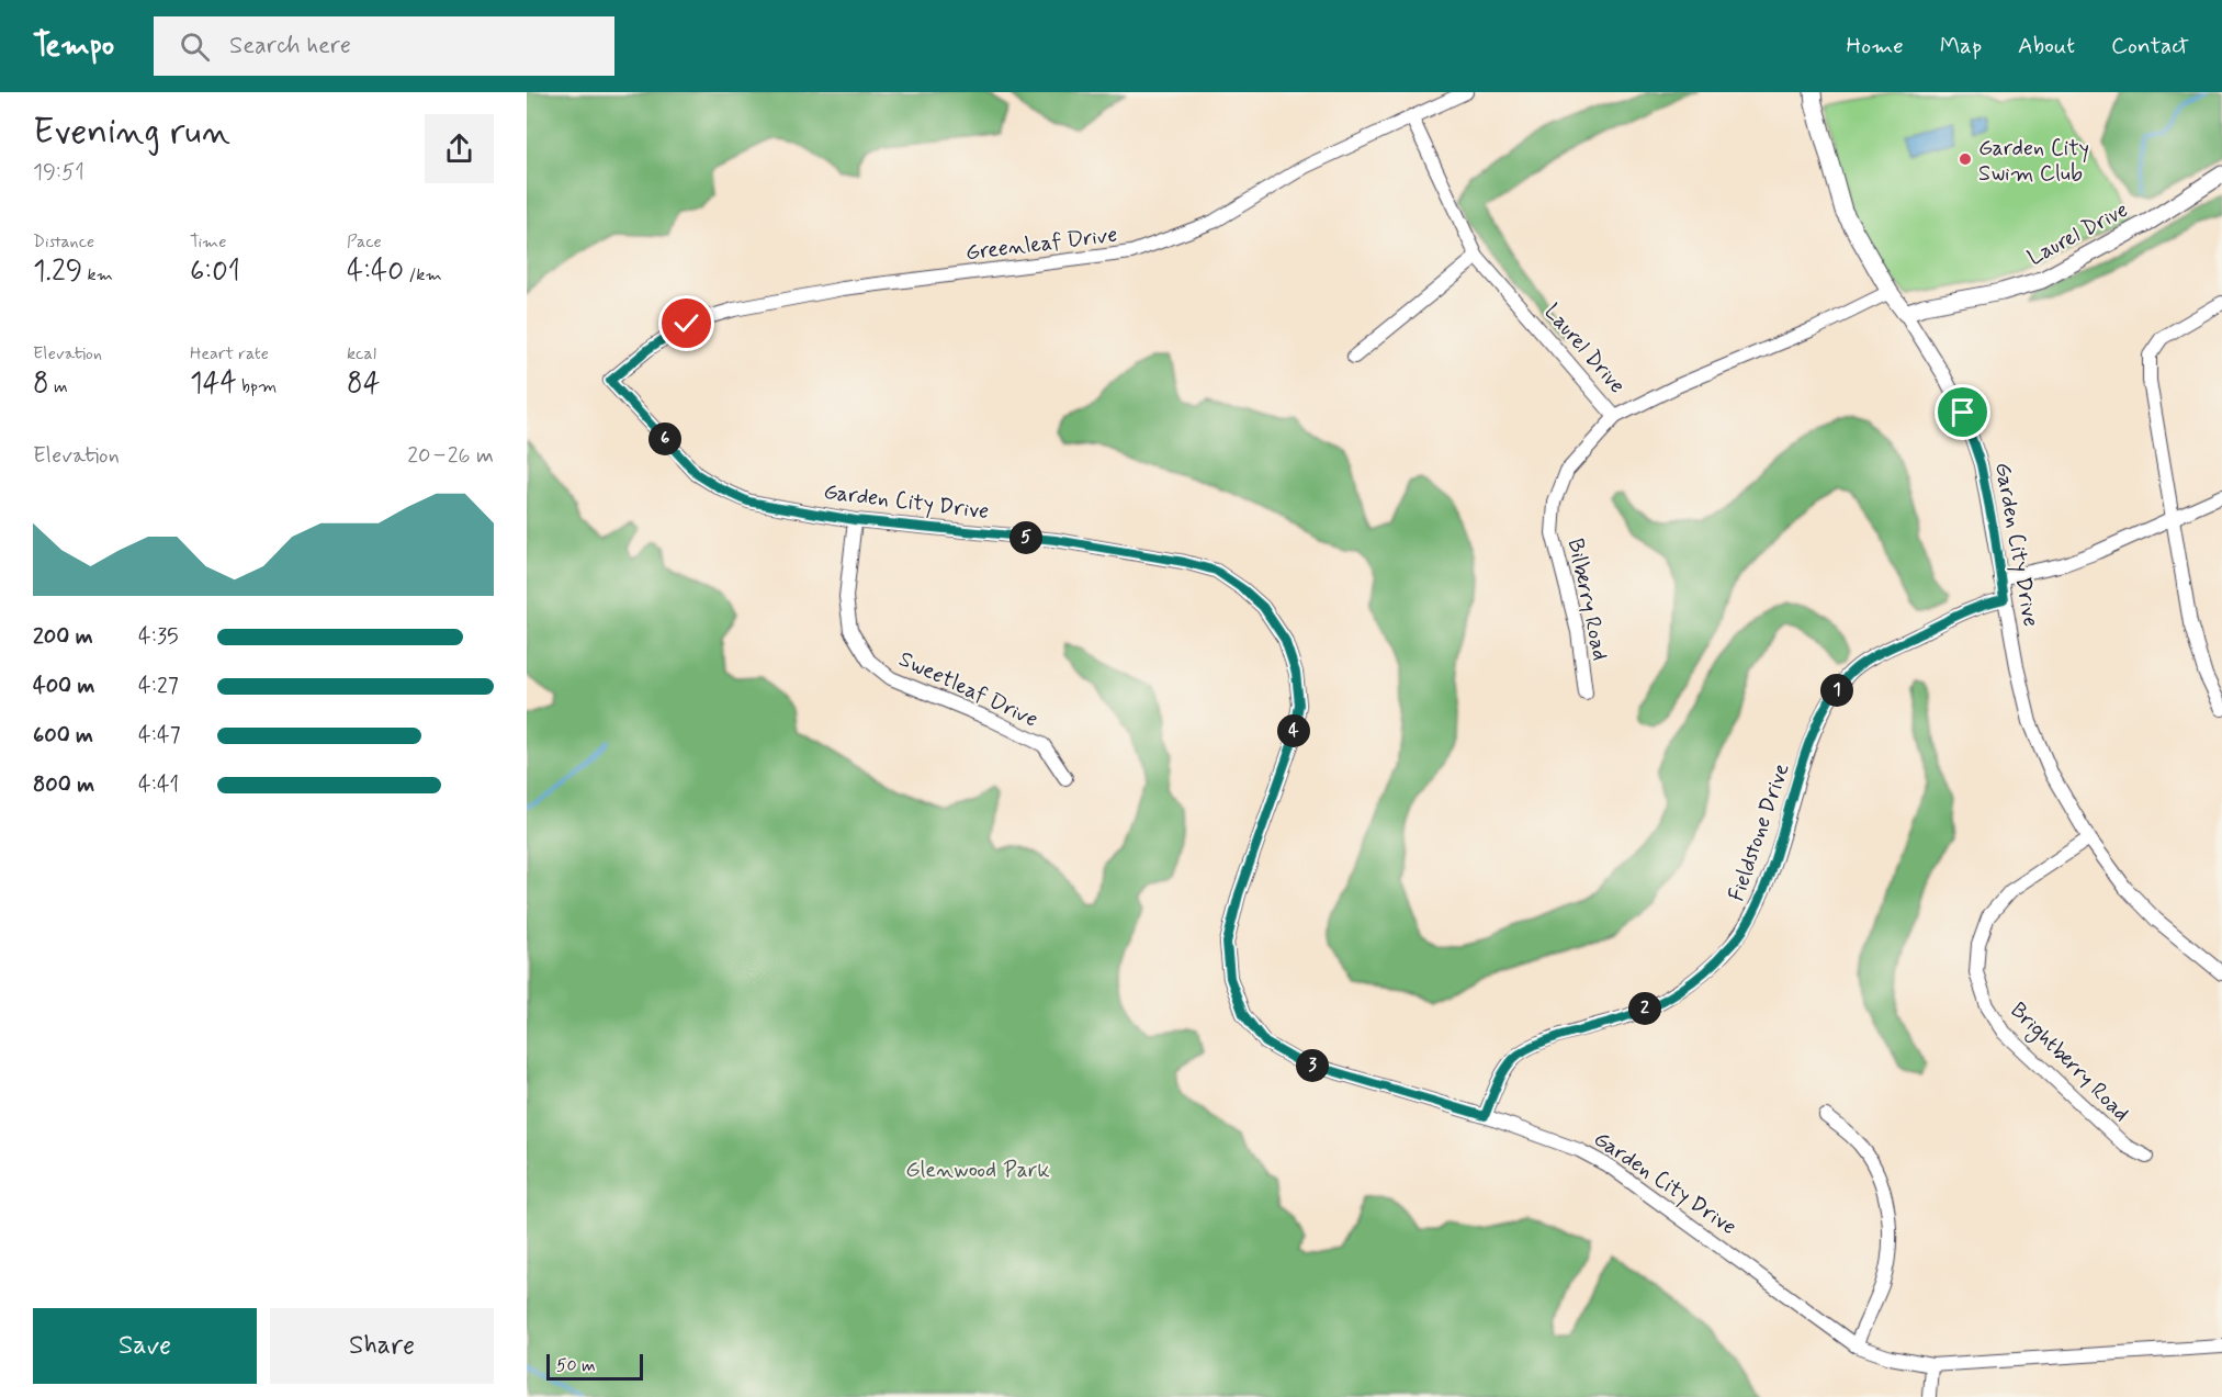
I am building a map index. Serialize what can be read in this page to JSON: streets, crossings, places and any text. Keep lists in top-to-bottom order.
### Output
{
  "streets": {
    "street": [
      "Laurel Drive",
      "Greenleaf Drive",
      "Garden City Drive",
      "Bilberry Road",
      "Sweetleaf Drive",
      "Fieldstone Drive",
      "Brightberry Road"
    ]
  },
  "crossings": [
    ["Laurel Drive", "Greenleaf Drive"],
    ["Laurel Drive", "Garden City Drive"],
    ["Laurel Drive", "Bilberry Road"],
    ["Greenleaf Drive", "Garden City Drive"],
    ["Garden City Drive", "Sweetleaf Drive"],
    ["Garden City Drive", "Fieldstone Drive"],
    ["Garden City Drive", "Brightberry Road"]
  ],
  "parks": ["Glenwood Park"],
  "places": ["Garden City Swim Club"],
  "scale_bar": "50 m",
  "page": {
    "header": "Tempo",
    "search": "Search here",
    "nav": [
      "Home",
      "Map",
      "About",
      "Contact"
    ],
    "heading": ["Evening run", "19:51"],
    "stats": [
      ["Distance", "1.29 km"],
      ["Time", "6:01"],
      ["Pace", "4:40 /km"],
      ["Elevation", "8 m"],
      ["Heart rate", "144 bpm"],
      ["kcal", "84"]
    ],
    "pins": [
      "6",
      "5",
      "1",
      "4",
      "2",
      "3"
    ],
    "chart": ["Elevation", "20–26 m"],
    "list": [
      {
        "name": "200 m",
        "note": "4:35"
      },
      {
        "name": "400 m",
        "note": "4:27"
      },
      {
        "name": "600 m",
        "note": "4:47"
      },
      {
        "name": "800 m",
        "note": "4:41"
      }
    ],
    "buttons": ["Save", "Share"],
    "scale": "50 m"
  }
}
